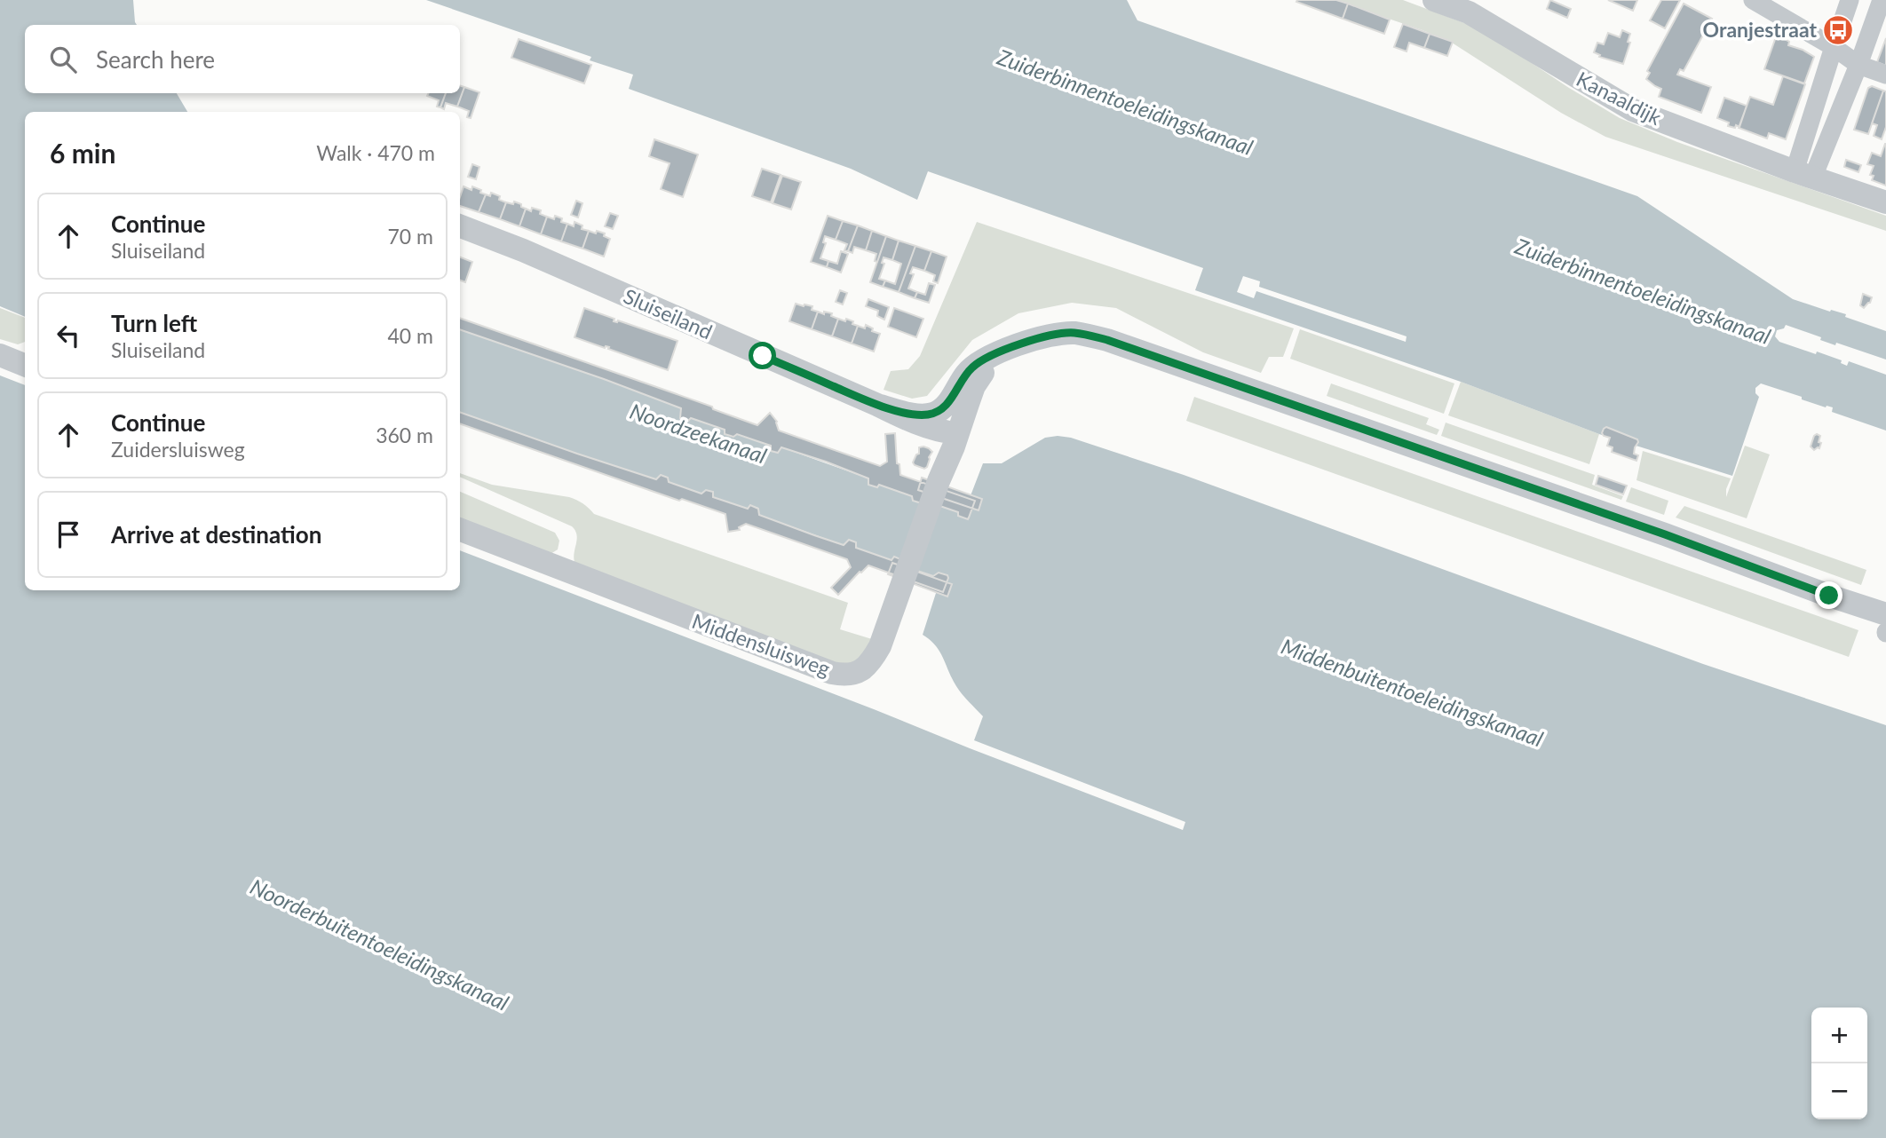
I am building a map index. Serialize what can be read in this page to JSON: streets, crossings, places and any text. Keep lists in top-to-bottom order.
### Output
{
  "streets": {
    "street": ["Kanaaldijk", "Sluiseiland", "Middensluisweg"]
  },
  "crossings": [
    ["Sluiseiland", "Middensluisweg"]
  ],
  "water": [
    "Zuiderbinnentoeleidingskanaal",
    "Noordzeekanaal",
    "Middenbuitentoeleidingskanaal",
    "Noorderbuitentoeleidingskanaal"
  ],
  "places": {
    "bus stop": ["Oranjestraat"]
  },
  "page": {
    "search": "Search here",
    "heading": ["6 min", "Walk · 470 m"],
    "list": [
      ["Continue", "Sluiseiland", "70 m"],
      ["Turn left", "Sluiseiland", "40 m"],
      ["Continue", "Zuidersluisweg", "360 m"],
      "Arrive at destination"
    ],
    "map_buttons": ["+", "−"]
  }
}
